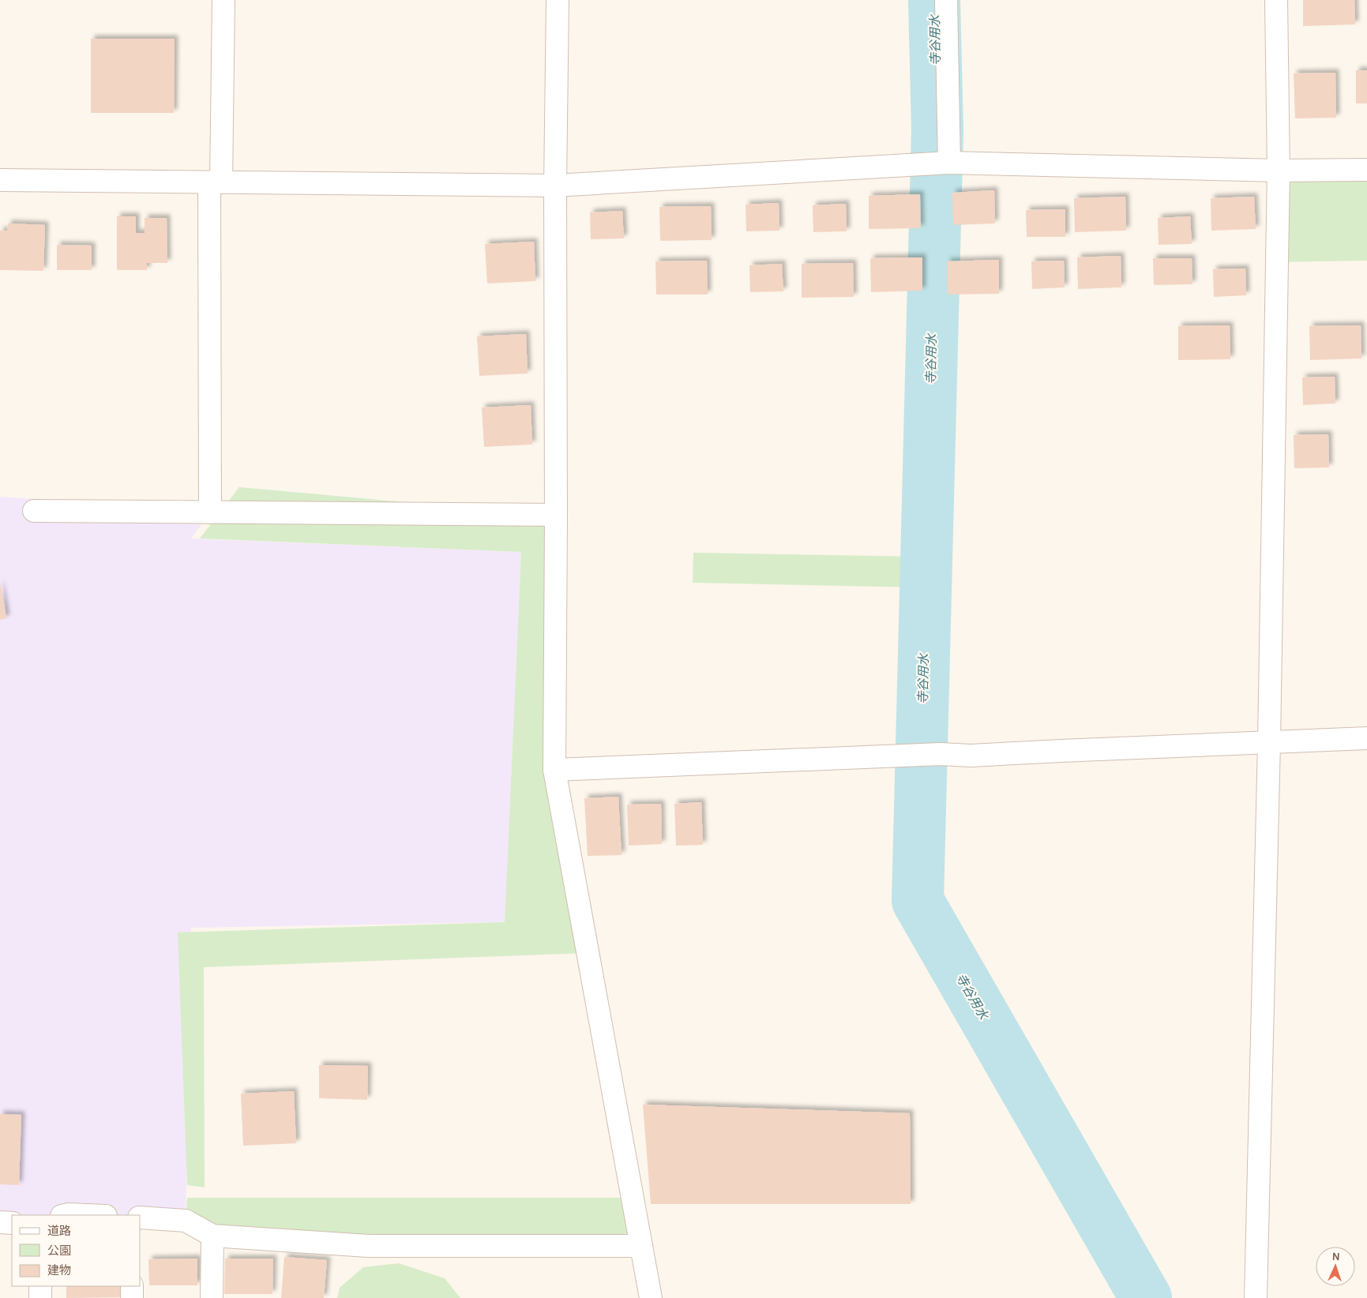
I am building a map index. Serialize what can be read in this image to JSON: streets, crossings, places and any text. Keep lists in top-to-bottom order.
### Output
{
  "water": ["寺谷用水"],
  "legend": ["道路", "公園", "建物"],
  "north": "top"
}
